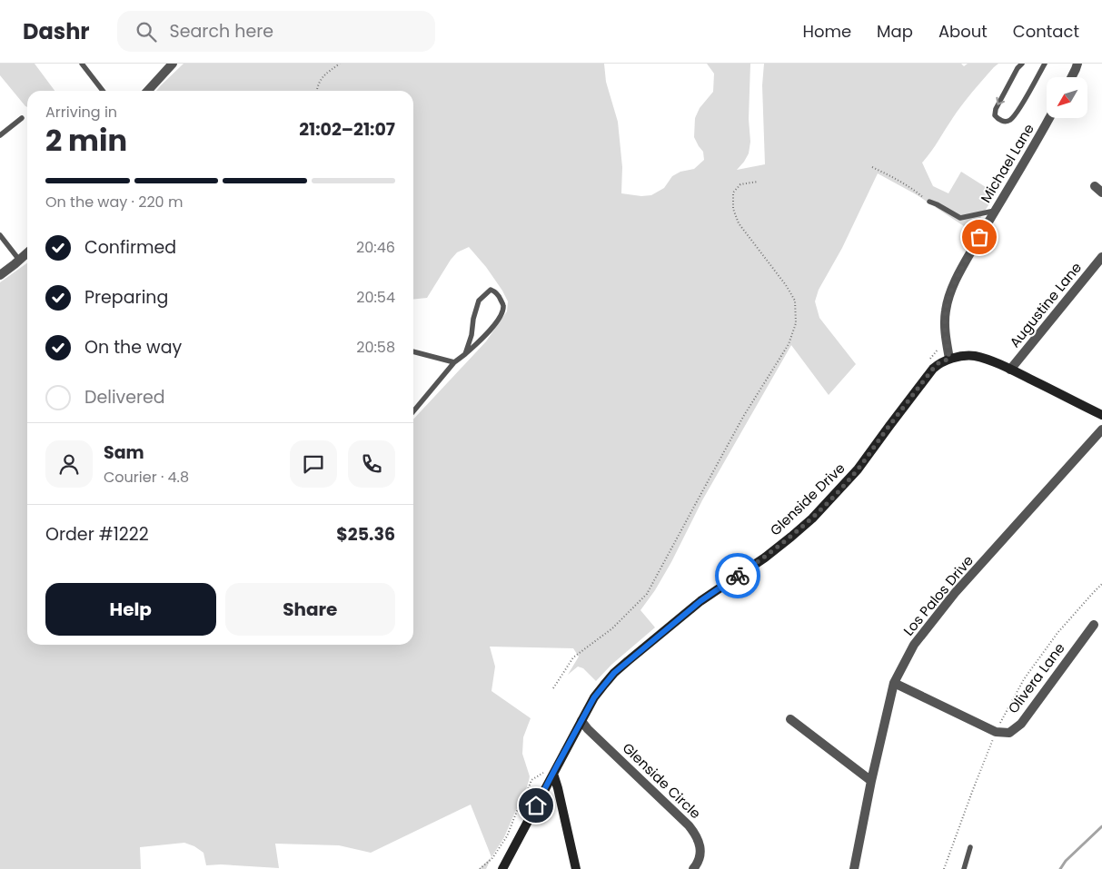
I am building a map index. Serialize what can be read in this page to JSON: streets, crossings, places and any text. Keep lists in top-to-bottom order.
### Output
{
  "streets": {
    "street": [
      "Michael Lane",
      "Augustine Lane",
      "Glenside Drive",
      "Los Palos Drive",
      "Olivera Lane",
      "Glenside Circle"
    ]
  },
  "crossings": [
    ["Michael Lane", "Glenside Drive"],
    ["Augustine Lane", "Glenside Drive"],
    ["Glenside Drive", "Glenside Circle"],
    ["Los Palos Drive", "Olivera Lane"]
  ],
  "north": "bottom left",
  "page": {
    "header": "Dashr",
    "search": "Search here",
    "nav": [
      "Home",
      "Map",
      "About",
      "Contact"
    ],
    "heading": ["2 min", "Arriving in", "21:02–21:07"],
    "panel": [
      "Sam",
      "Courier · 4.8",
      "Order #1222",
      "$25.36"
    ],
    "bar": "On the way · 220 m",
    "list": [
      ["Confirmed", "20:46"],
      ["Preparing", "20:54"],
      ["On the way", "20:58"],
      "Delivered"
    ],
    "buttons": ["Help", "Share"]
  }
}
